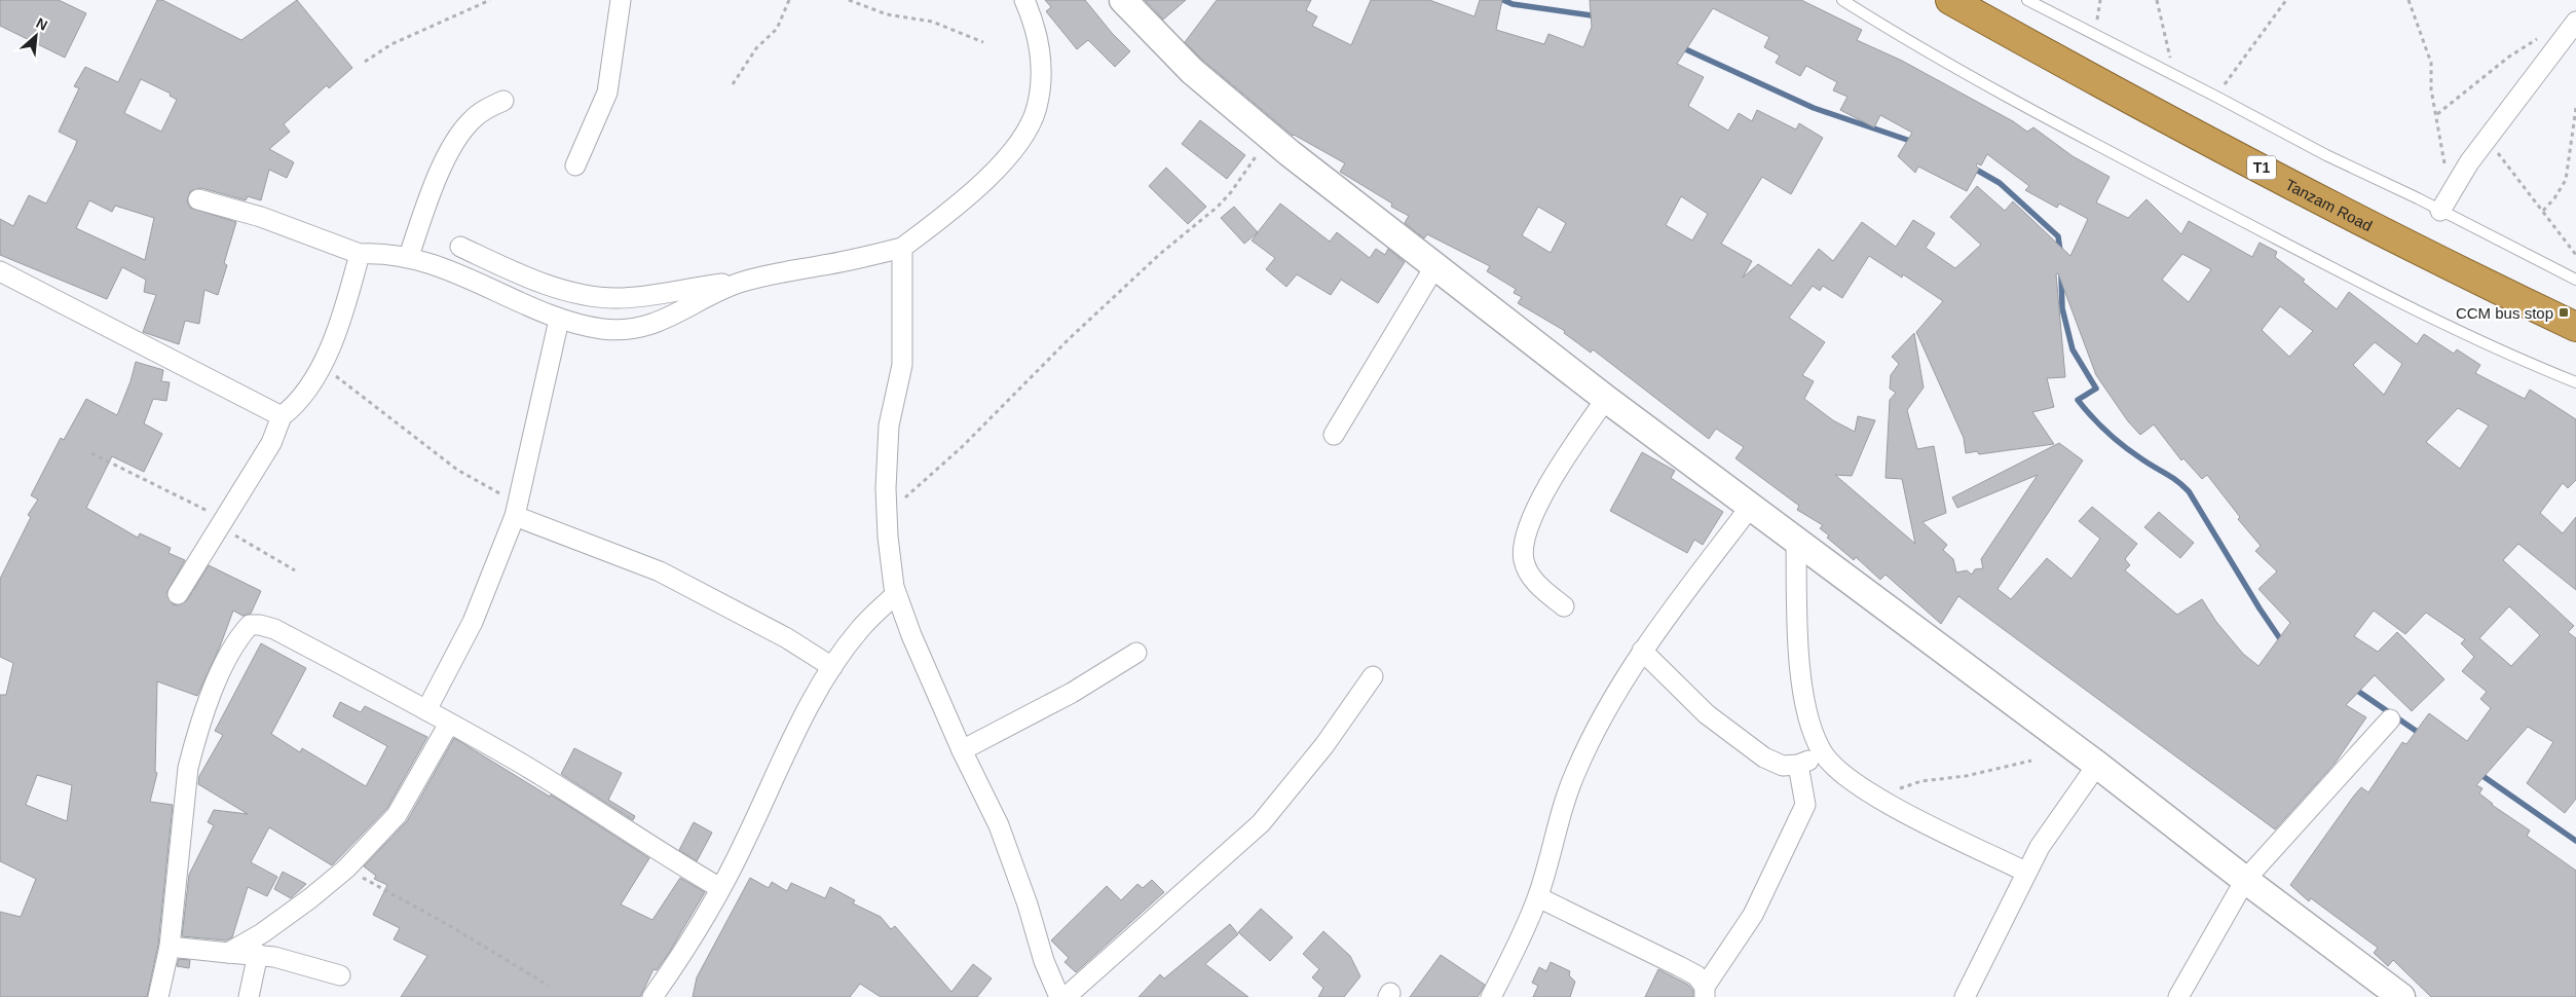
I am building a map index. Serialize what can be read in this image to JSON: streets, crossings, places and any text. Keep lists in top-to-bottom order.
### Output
{
  "streets": {
    "highway": ["T1", "Tanzam Road"]
  },
  "places": {
    "transit": ["CCM bus stop"]
  },
  "north": "top right"
}
